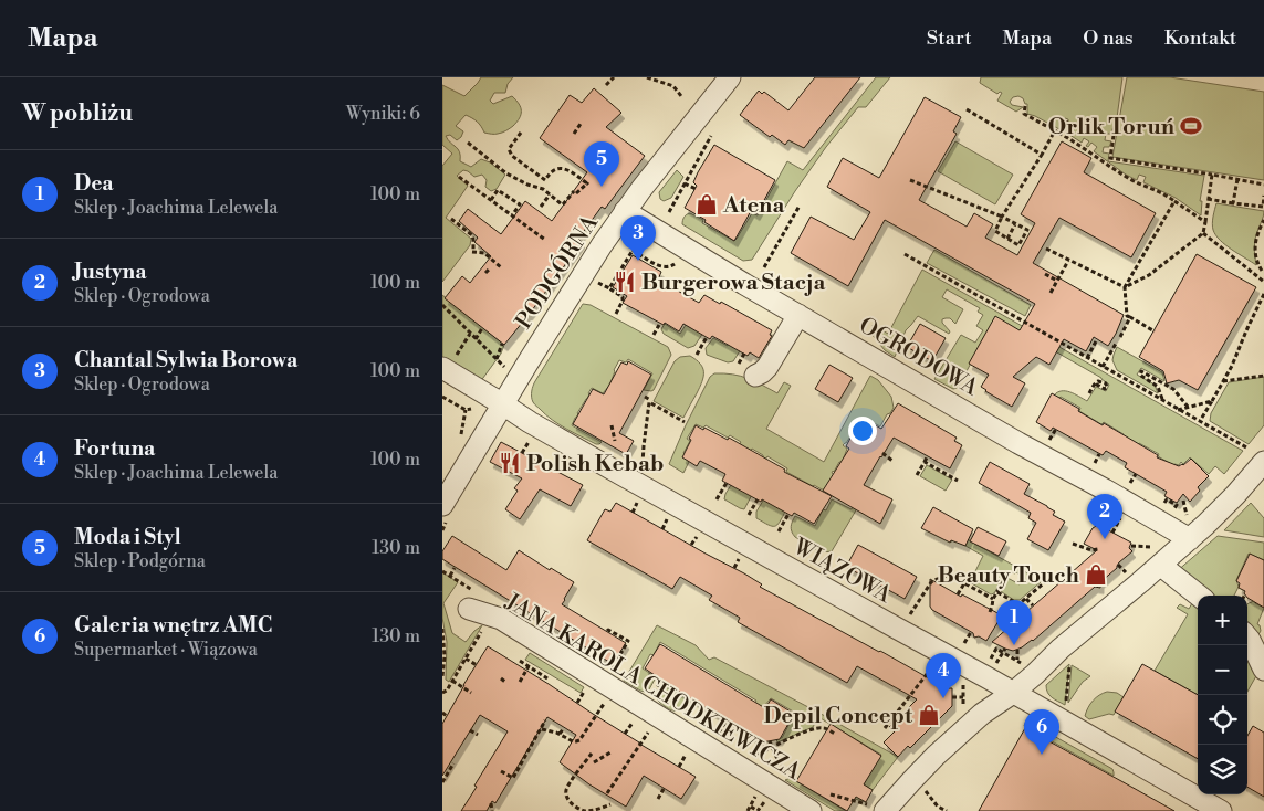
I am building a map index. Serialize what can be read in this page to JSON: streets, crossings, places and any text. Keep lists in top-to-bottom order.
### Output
{
  "streets": {
    "street": [
      "PODGÓRNA",
      "OGRODOWA",
      "WIĄZOWA",
      "JANA KAROLA CHODKIEWICZA"
    ]
  },
  "crossings": [
    ["PODGÓRNA", "OGRODOWA"],
    ["PODGÓRNA", "WIĄZOWA"]
  ],
  "places": {
    "sports": ["Orlik Toruń"],
    "shop": ["Atena", "Beauty Touch", "Depil Concept"],
    "restaurant": ["Burgerowa Stacja", "Polish Kebab"]
  },
  "page": {
    "header": "Mapa",
    "nav": [
      "Start",
      "Mapa",
      "O nas",
      "Kontakt"
    ],
    "heading": ["W pobliżu", "Wyniki: 6"],
    "pins": [
      "5",
      "3",
      "2",
      "1",
      "4",
      "6"
    ],
    "list": [
      {
        "mark": "1",
        "name": "Dea",
        "note": "Sklep · Joachima Lelewela",
        "value": "100 m"
      },
      {
        "mark": "2",
        "name": "Justyna",
        "note": "Sklep · Ogrodowa",
        "value": "100 m"
      },
      {
        "mark": "3",
        "name": "Chantal Sylwia Borowa",
        "note": "Sklep · Ogrodowa",
        "value": "100 m"
      },
      {
        "mark": "4",
        "name": "Fortuna",
        "note": "Sklep · Joachima Lelewela",
        "value": "100 m"
      },
      {
        "mark": "5",
        "name": "Moda i Styl",
        "note": "Sklep · Podgórna",
        "value": "130 m"
      },
      {
        "mark": "6",
        "name": "Galeria wnętrz AMC",
        "note": "Supermarket · Wiązowa",
        "value": "130 m"
      }
    ],
    "map_buttons": ["+", "−"]
  }
}
